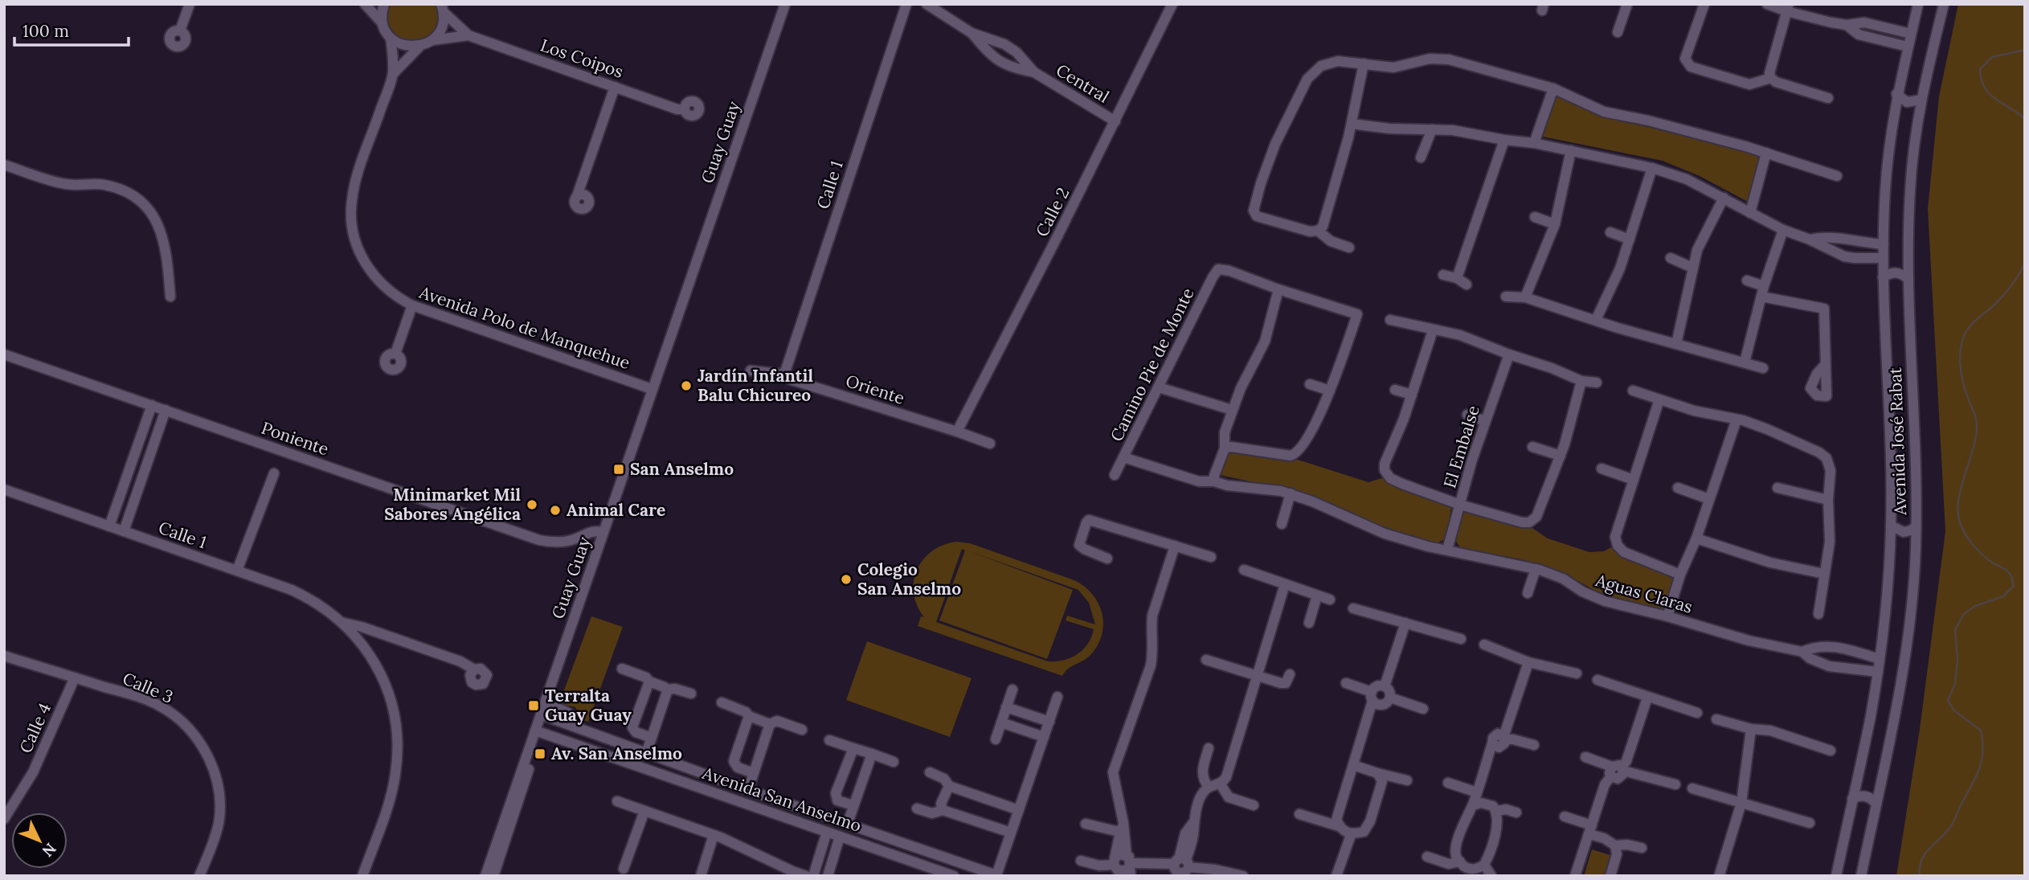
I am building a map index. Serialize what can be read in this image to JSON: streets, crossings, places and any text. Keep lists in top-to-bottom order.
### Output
{
  "streets": {
    "street": [
      "Los Coipos",
      "Central",
      "Guay Guay",
      "Calle 1",
      "Calle 2",
      "Avenida Polo de Manquehue",
      "Camino Pie de Monte",
      "Oriente",
      "Poniente",
      "Avenida José Rabat",
      "El Embalse",
      "Aguas Claras",
      "Calle 3",
      "Calle 4",
      "Avenida San Anselmo"
    ]
  },
  "crossings": [
    ["Los Coipos", "Avenida Polo de Manquehue"],
    ["Central", "Calle 2"],
    ["Guay Guay", "Avenida Polo de Manquehue"],
    ["Guay Guay", "Poniente"],
    ["Guay Guay", "Avenida San Anselmo"],
    ["Calle 1", "Oriente"],
    ["Calle 2", "Oriente"],
    ["Camino Pie de Monte", "Aguas Claras"],
    ["Avenida José Rabat", "Aguas Claras"],
    ["El Embalse", "Aguas Claras"],
    ["Calle 3", "Calle 4"]
  ],
  "places": {
    "other": [
      "Jardín Infantil Balu Chicureo",
      "Minimarket Mil Sabores Angélica",
      "Animal Care",
      "Colegio San Anselmo"
    ],
    "transit": ["San Anselmo", "Terralta Guay Guay", "Av. San Anselmo"]
  },
  "scale_bar": "100 m",
  "north": "bottom right"
}
